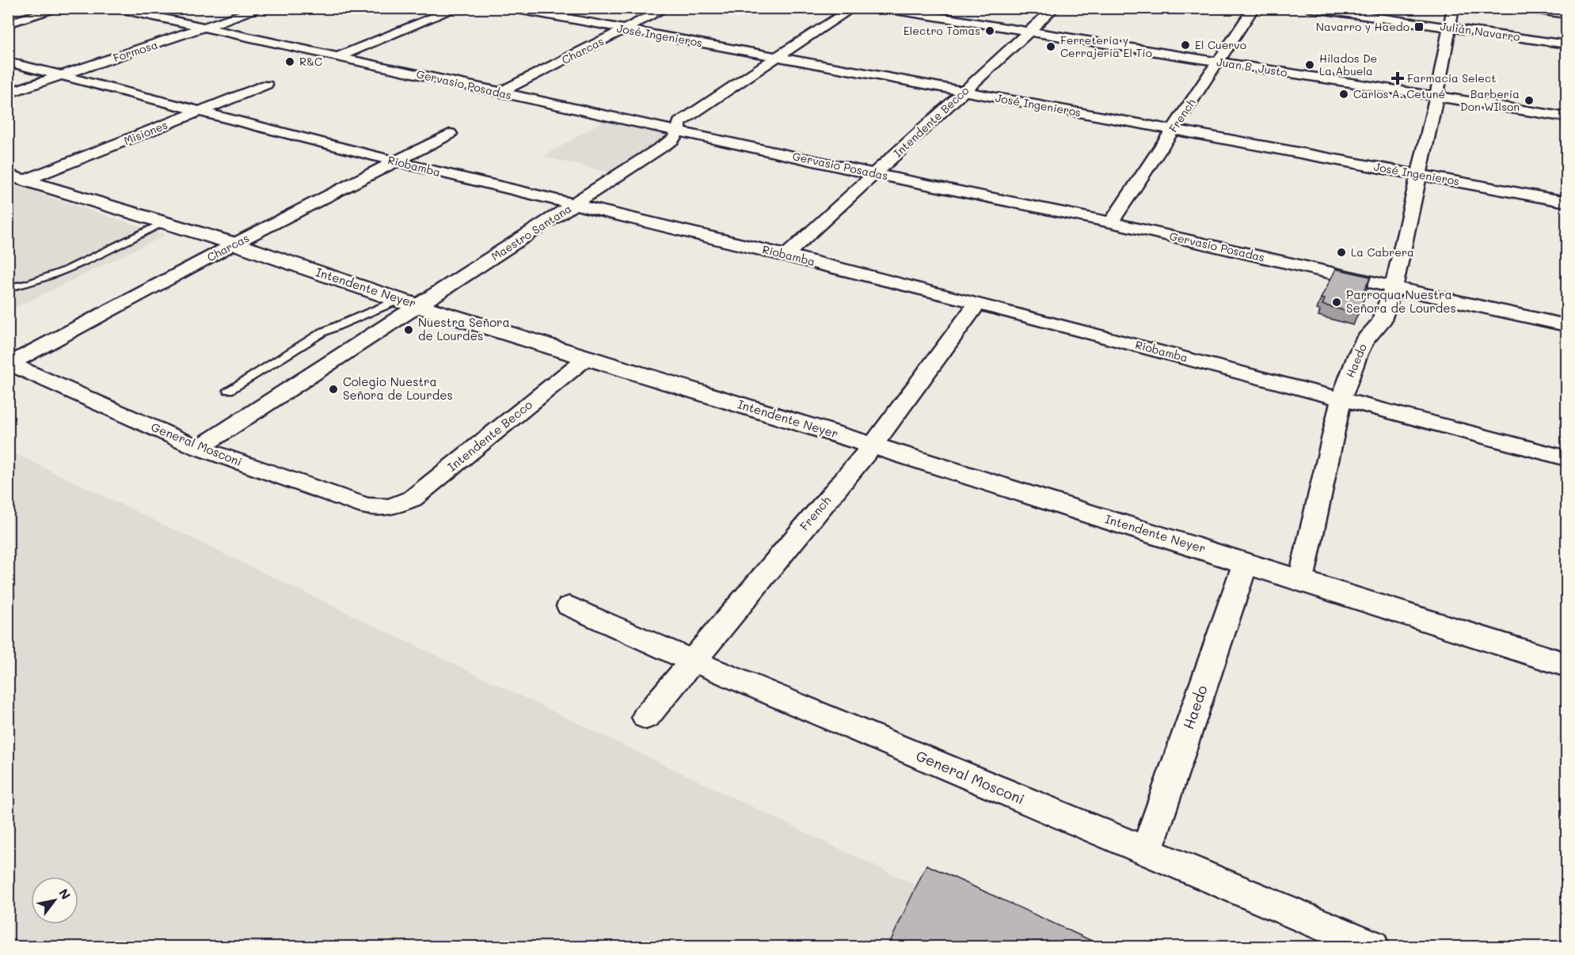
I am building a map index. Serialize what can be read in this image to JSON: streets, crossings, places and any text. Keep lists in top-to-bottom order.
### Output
{
  "streets": {
    "street": [
      "Julián Navarro",
      "José Ingenieros",
      "Charcas",
      "Formosa",
      "Juan B. Justo",
      "Gervasio Posadas",
      "French",
      "Intendente Becco",
      "Misiones",
      "Riobamba",
      "Maestro Santana",
      "Intendente Neyer",
      "Haedo",
      "General Mosconi"
    ]
  },
  "crossings": [
    ["Julián Navarro", "Haedo"],
    ["José Ingenieros", "Charcas"],
    ["José Ingenieros", "French"],
    ["José Ingenieros", "Intendente Becco"],
    ["José Ingenieros", "Maestro Santana"],
    ["José Ingenieros", "Haedo"],
    ["Charcas", "Gervasio Posadas"],
    ["Charcas", "Riobamba"],
    ["Charcas", "Intendente Neyer"],
    ["Charcas", "General Mosconi"],
    ["Formosa", "Gervasio Posadas"],
    ["Formosa", "Riobamba"],
    ["Juan B. Justo", "French"],
    ["Juan B. Justo", "Intendente Becco"],
    ["Juan B. Justo", "Haedo"],
    ["Gervasio Posadas", "French"],
    ["Gervasio Posadas", "Intendente Becco"],
    ["Gervasio Posadas", "Maestro Santana"],
    ["Gervasio Posadas", "Haedo"],
    ["French", "Riobamba"],
    ["French", "Intendente Neyer"],
    ["French", "General Mosconi"],
    ["Intendente Becco", "Riobamba"],
    ["Intendente Becco", "Intendente Neyer"],
    ["Intendente Becco", "General Mosconi"],
    ["Misiones", "Riobamba"],
    ["Misiones", "Intendente Neyer"],
    ["Riobamba", "Maestro Santana"],
    ["Riobamba", "Haedo"],
    ["Maestro Santana", "Intendente Neyer"],
    ["Maestro Santana", "General Mosconi"],
    ["Intendente Neyer", "Haedo"],
    ["Haedo", "General Mosconi"]
  ],
  "places": {
    "transit": ["Navarro y Haedo"],
    "other": [
      "Electro Tomas",
      "El Cuervo",
      "Ferretería y Cerrajería El Tío",
      "R&C",
      "Hilados De La Abuela",
      "Carlos A. Cetuné",
      "Barbería Don WIlson",
      "La Cabrera",
      "Parroqua Nuestra Señora de Lourdes",
      "Nuestra Señora de Lourdes",
      "Colegio Nuestra Señora de Lourdes"
    ],
    "health": ["Farmacia Select"]
  },
  "north": "top right"
}
